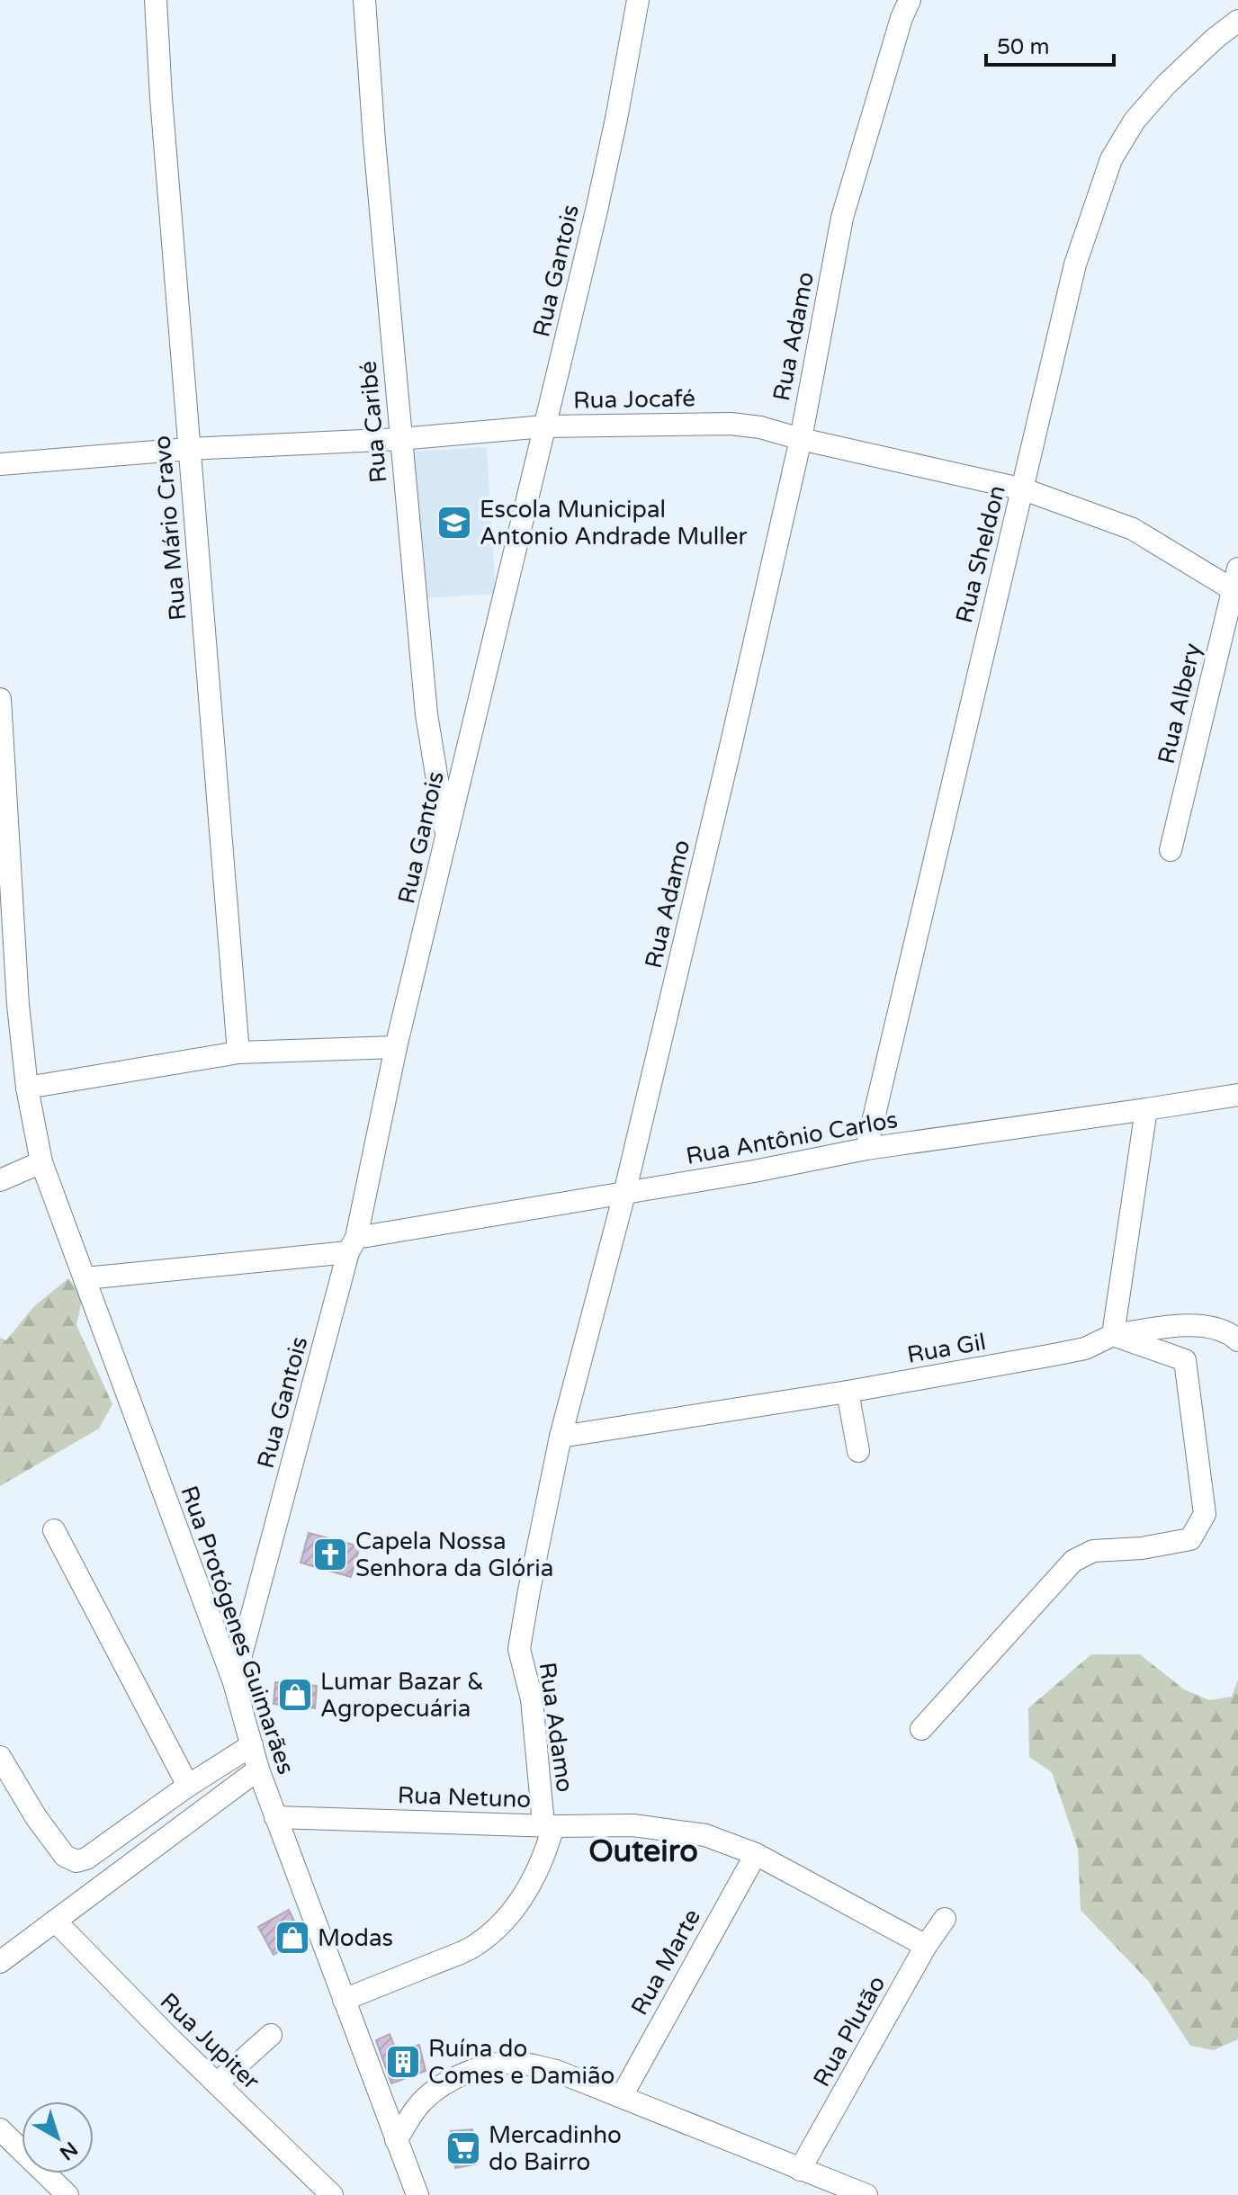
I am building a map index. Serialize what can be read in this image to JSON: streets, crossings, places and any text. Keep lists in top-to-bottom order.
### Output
{
  "streets": {
    "street": [
      "Rua Gantois",
      "Rua Adamo",
      "Rua Jocafé",
      "Rua Caribé",
      "Rua Mário Cravo",
      "Rua Sheldon",
      "Rua Albery",
      "Rua Antônio Carlos",
      "Rua Gil",
      "Rua Protógenes Guimarães",
      "Rua Netuno",
      "Rua Marte",
      "Rua Plutão",
      "Rua Jupiter"
    ]
  },
  "crossings": [
    ["Rua Gantois", "Rua Jocafé"],
    ["Rua Gantois", "Rua Caribé"],
    ["Rua Gantois", "Rua Antônio Carlos"],
    ["Rua Gantois", "Rua Protógenes Guimarães"],
    ["Rua Adamo", "Rua Jocafé"],
    ["Rua Adamo", "Rua Antônio Carlos"],
    ["Rua Adamo", "Rua Gil"],
    ["Rua Adamo", "Rua Netuno"],
    ["Rua Jocafé", "Rua Caribé"],
    ["Rua Jocafé", "Rua Mário Cravo"],
    ["Rua Jocafé", "Rua Sheldon"],
    ["Rua Jocafé", "Rua Albery"],
    ["Rua Sheldon", "Rua Antônio Carlos"],
    ["Rua Antônio Carlos", "Rua Protógenes Guimarães"],
    ["Rua Protógenes Guimarães", "Rua Netuno"],
    ["Rua Netuno", "Rua Marte"],
    ["Rua Netuno", "Rua Plutão"]
  ],
  "districts": ["Outeiro"],
  "places": {
    "school or university": ["Escola Municipal Antonio Andrade Muller"],
    "church": ["Capela Nossa Senhora da Glória"],
    "shop": ["Lumar Bazar & Agropecuária", "Modas"],
    "building": ["Ruína do Comes e Damião"],
    "supermarket": ["Mercadinho do Bairro"]
  },
  "scale_bar": "50 m",
  "north": "bottom right"
}
